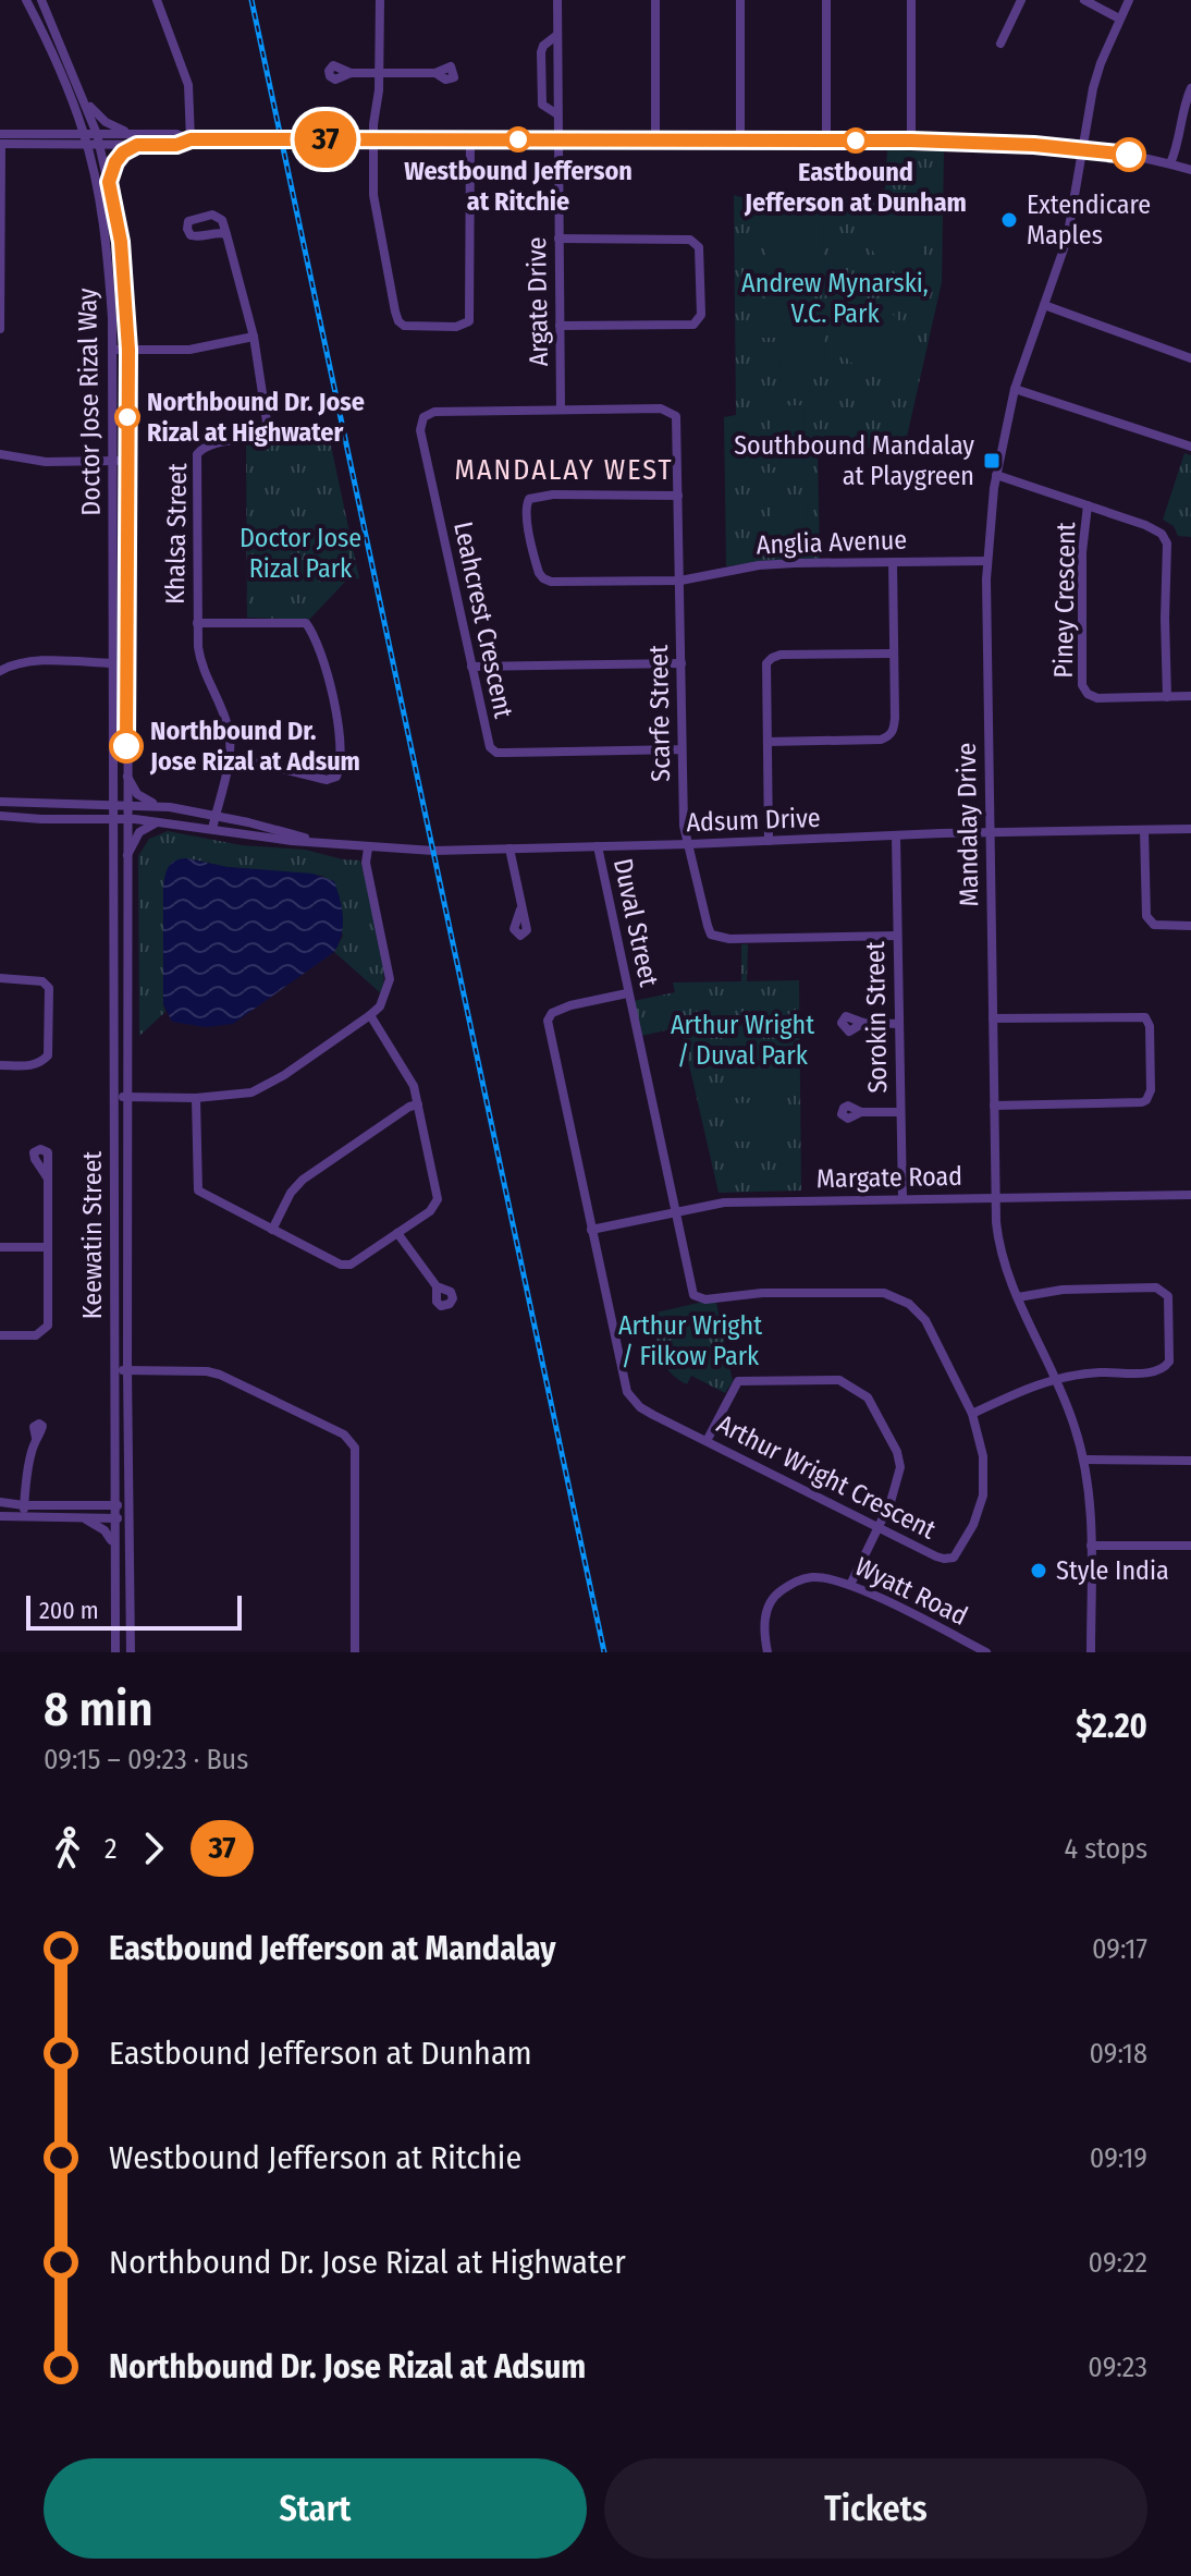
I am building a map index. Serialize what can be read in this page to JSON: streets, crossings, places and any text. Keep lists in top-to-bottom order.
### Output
{
  "streets": {
    "street": [
      "Argate Drive",
      "Doctor Jose Rizal Way",
      "Khalsa Street",
      "Anglia Avenue",
      "Piney Crescent",
      "Leahcrest Crescent",
      "Scarfe Street",
      "Adsum Drive",
      "Mandalay Drive",
      "Duval Street",
      "Sorokin Street",
      "Margate Road",
      "Keewatin Street",
      "Arthur Wright Crescent",
      "Wyatt Road"
    ]
  },
  "crossings": [
    ["Argate Drive", "Leahcrest Crescent"],
    ["Doctor Jose Rizal Way", "Adsum Drive"],
    ["Doctor Jose Rizal Way", "Keewatin Street"],
    ["Khalsa Street", "Adsum Drive"],
    ["Anglia Avenue", "Leahcrest Crescent"],
    ["Anglia Avenue", "Scarfe Street"],
    ["Anglia Avenue", "Mandalay Drive"],
    ["Leahcrest Crescent", "Scarfe Street"],
    ["Scarfe Street", "Adsum Drive"],
    ["Scarfe Street", "Sorokin Street"],
    ["Adsum Drive", "Mandalay Drive"],
    ["Adsum Drive", "Duval Street"],
    ["Adsum Drive", "Sorokin Street"],
    ["Adsum Drive", "Keewatin Street"],
    ["Mandalay Drive", "Margate Road"],
    ["Duval Street", "Margate Road"],
    ["Duval Street", "Arthur Wright Crescent"],
    ["Sorokin Street", "Margate Road"],
    ["Margate Road", "Arthur Wright Crescent"]
  ],
  "districts": ["MANDALAY WEST"],
  "parks": [
    "Andrew Mynarski, V.C. Park",
    "Doctor Jose Rizal Park",
    "Arthur Wright / Duval Park",
    "Arthur Wright / Filkow Park"
  ],
  "places": {
    "other": [
      "Westbound Jefferson at Ritchie",
      "Eastbound Jefferson at Dunham",
      "Extendicare Maples",
      "Northbound Dr. Jose Rizal at Highwater",
      "Northbound Dr. Jose Rizal at Adsum",
      "Style India"
    ],
    "transit": ["Southbound Mandalay at Playgreen"]
  },
  "lines": ["bus line 37"],
  "scale_bar": "200 m",
  "page": {
    "on_map": "37",
    "scale": "200 m",
    "heading": ["8 min", "09:15 – 09:23 · Bus", "$2.20"],
    "legs": ["2", "37", "4 stops"],
    "list": [
      {
        "name": "Eastbound Jefferson at Mandalay",
        "value": "09:17"
      },
      {
        "name": "Eastbound Jefferson at Dunham",
        "value": "09:18"
      },
      {
        "name": "Westbound Jefferson at Ritchie",
        "value": "09:19"
      },
      {
        "name": "Northbound Dr. Jose Rizal at Highwater",
        "value": "09:22"
      },
      {
        "name": "Northbound Dr. Jose Rizal at Adsum",
        "value": "09:23"
      }
    ],
    "buttons": ["Start", "Tickets"]
  }
}
